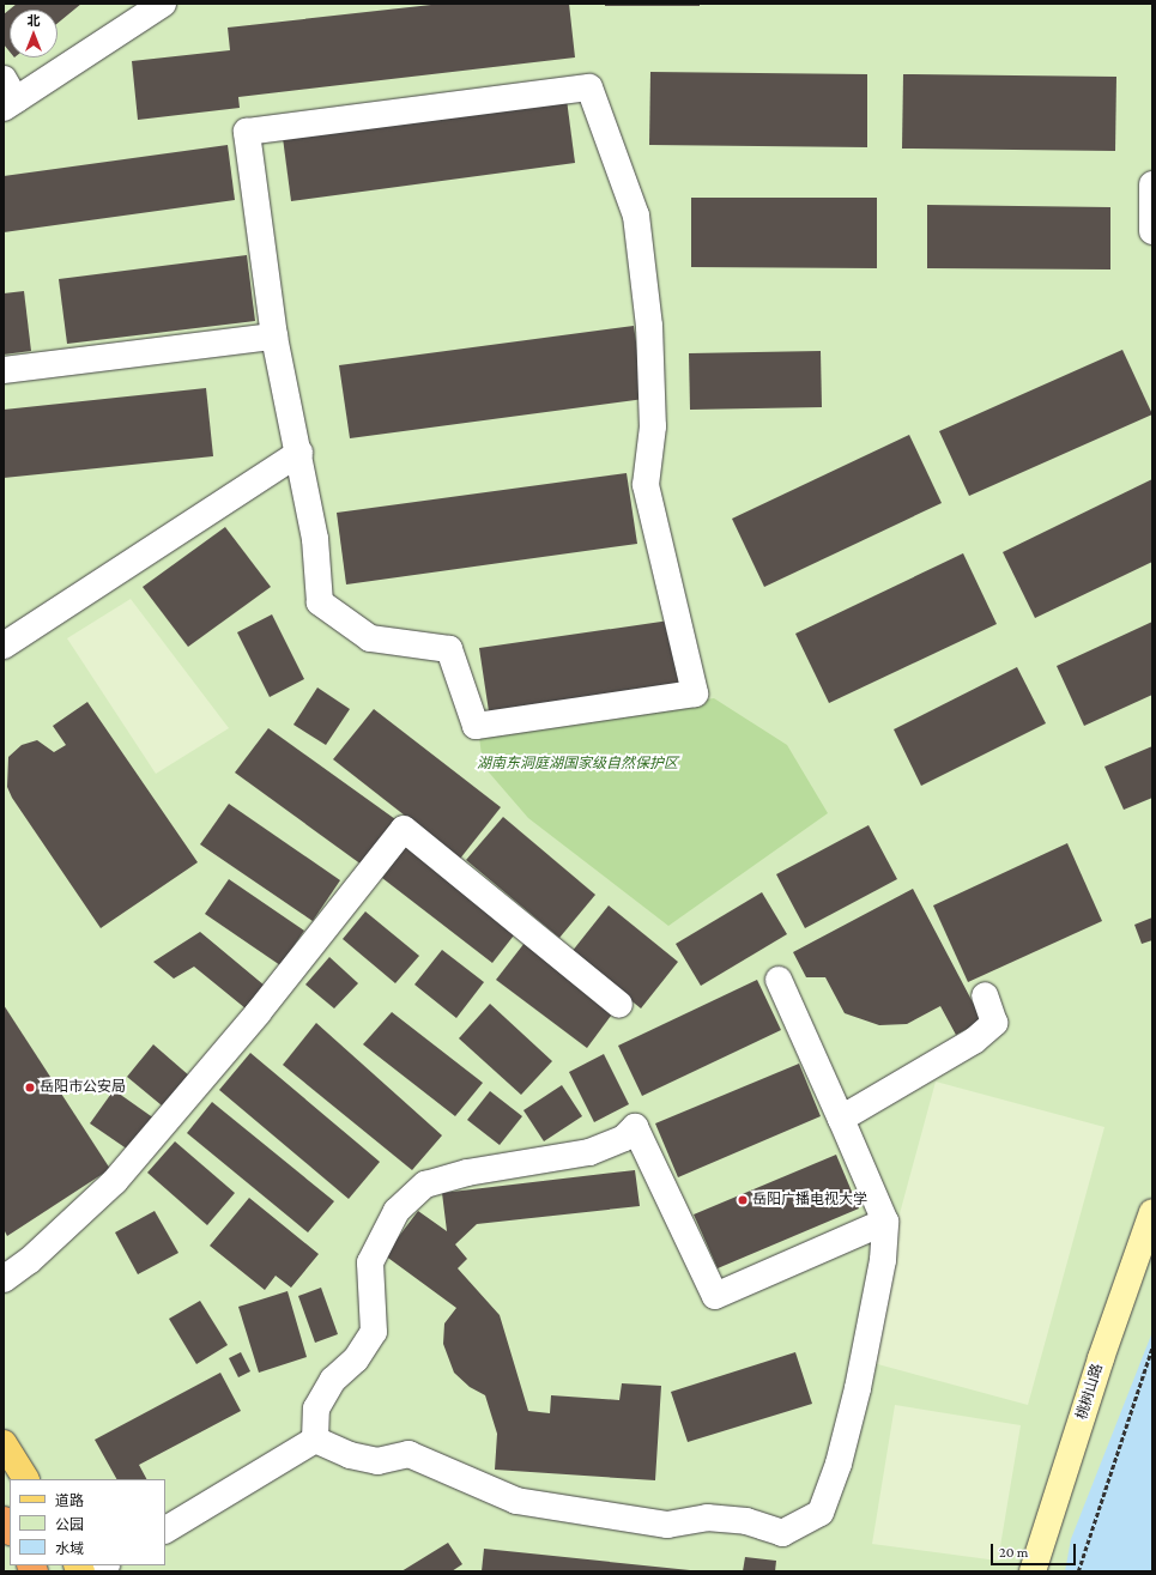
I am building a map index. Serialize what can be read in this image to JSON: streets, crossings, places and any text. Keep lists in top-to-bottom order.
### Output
{
  "streets": {
    "street": ["桃树山路"]
  },
  "parks": ["湖南东洞庭湖国家级自然保护区"],
  "places": ["岳阳市公安局", "岳阳广播电视大学"],
  "legend": ["道路", "公园", "水域"],
  "scale_bar": "20 m",
  "north": "top"
}
